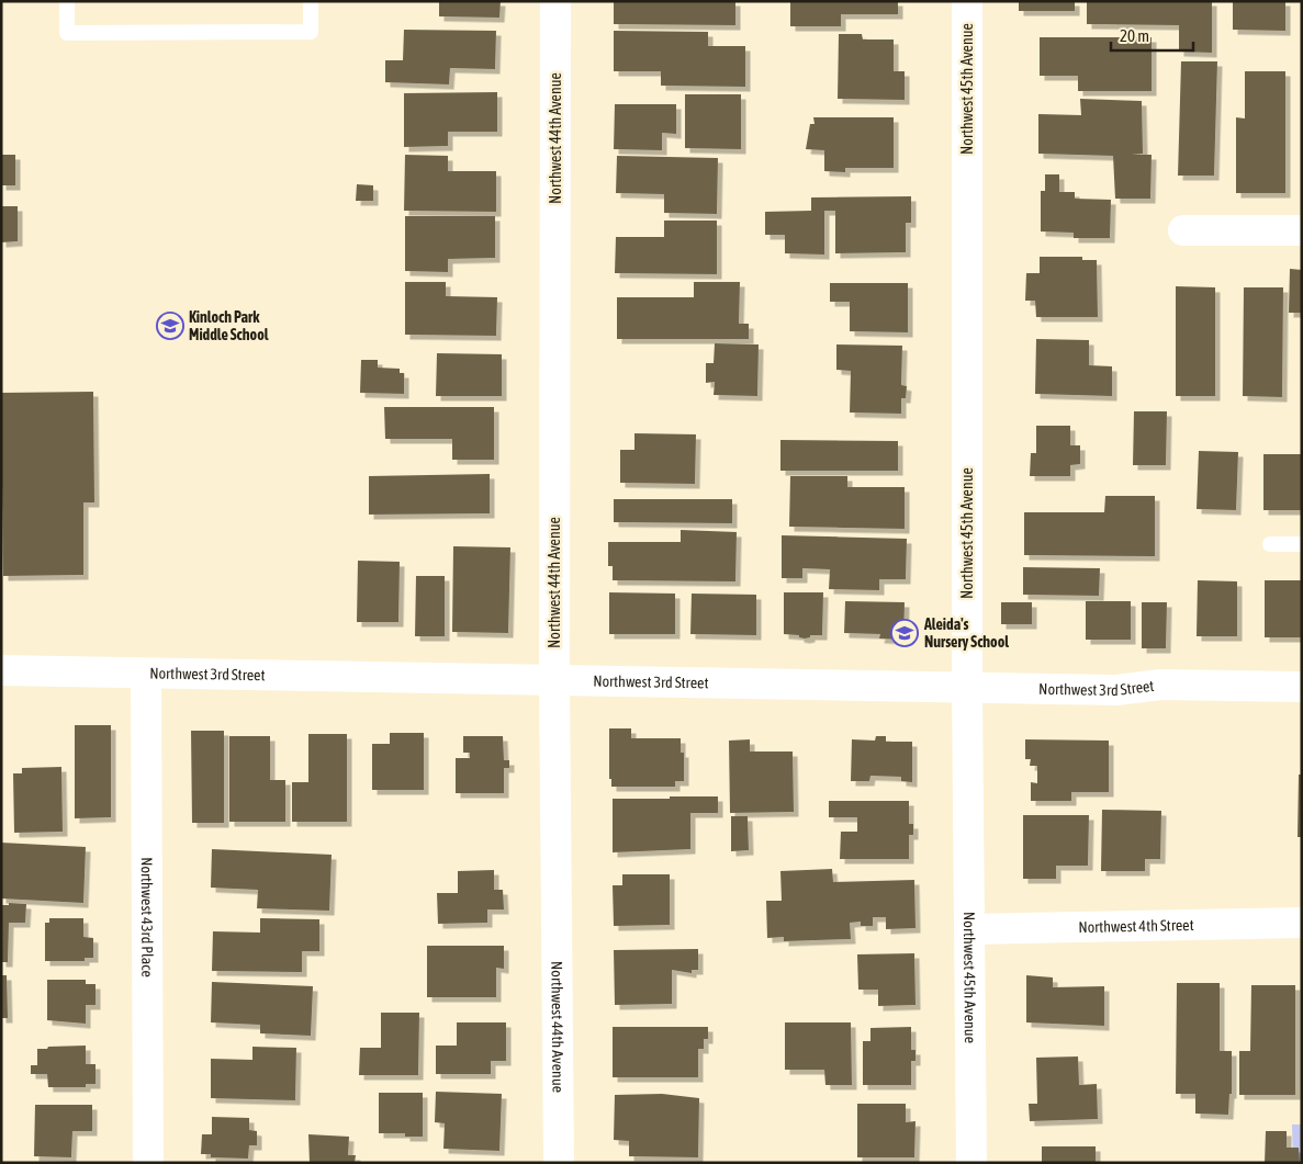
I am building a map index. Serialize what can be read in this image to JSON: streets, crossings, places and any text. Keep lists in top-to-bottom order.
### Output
{
  "streets": {
    "street": [
      "Northwest 45th Avenue",
      "Northwest 44th Avenue",
      "Northwest 3rd Street",
      "Northwest 43rd Place",
      "Northwest 4th Street"
    ]
  },
  "crossings": [
    ["Northwest 45th Avenue", "Northwest 3rd Street"],
    ["Northwest 45th Avenue", "Northwest 4th Street"],
    ["Northwest 44th Avenue", "Northwest 3rd Street"],
    ["Northwest 3rd Street", "Northwest 43rd Place"]
  ],
  "places": {
    "school or university": ["Kinloch Park Middle School", "Aleida's Nursery School"]
  },
  "scale_bar": "20 m"
}
